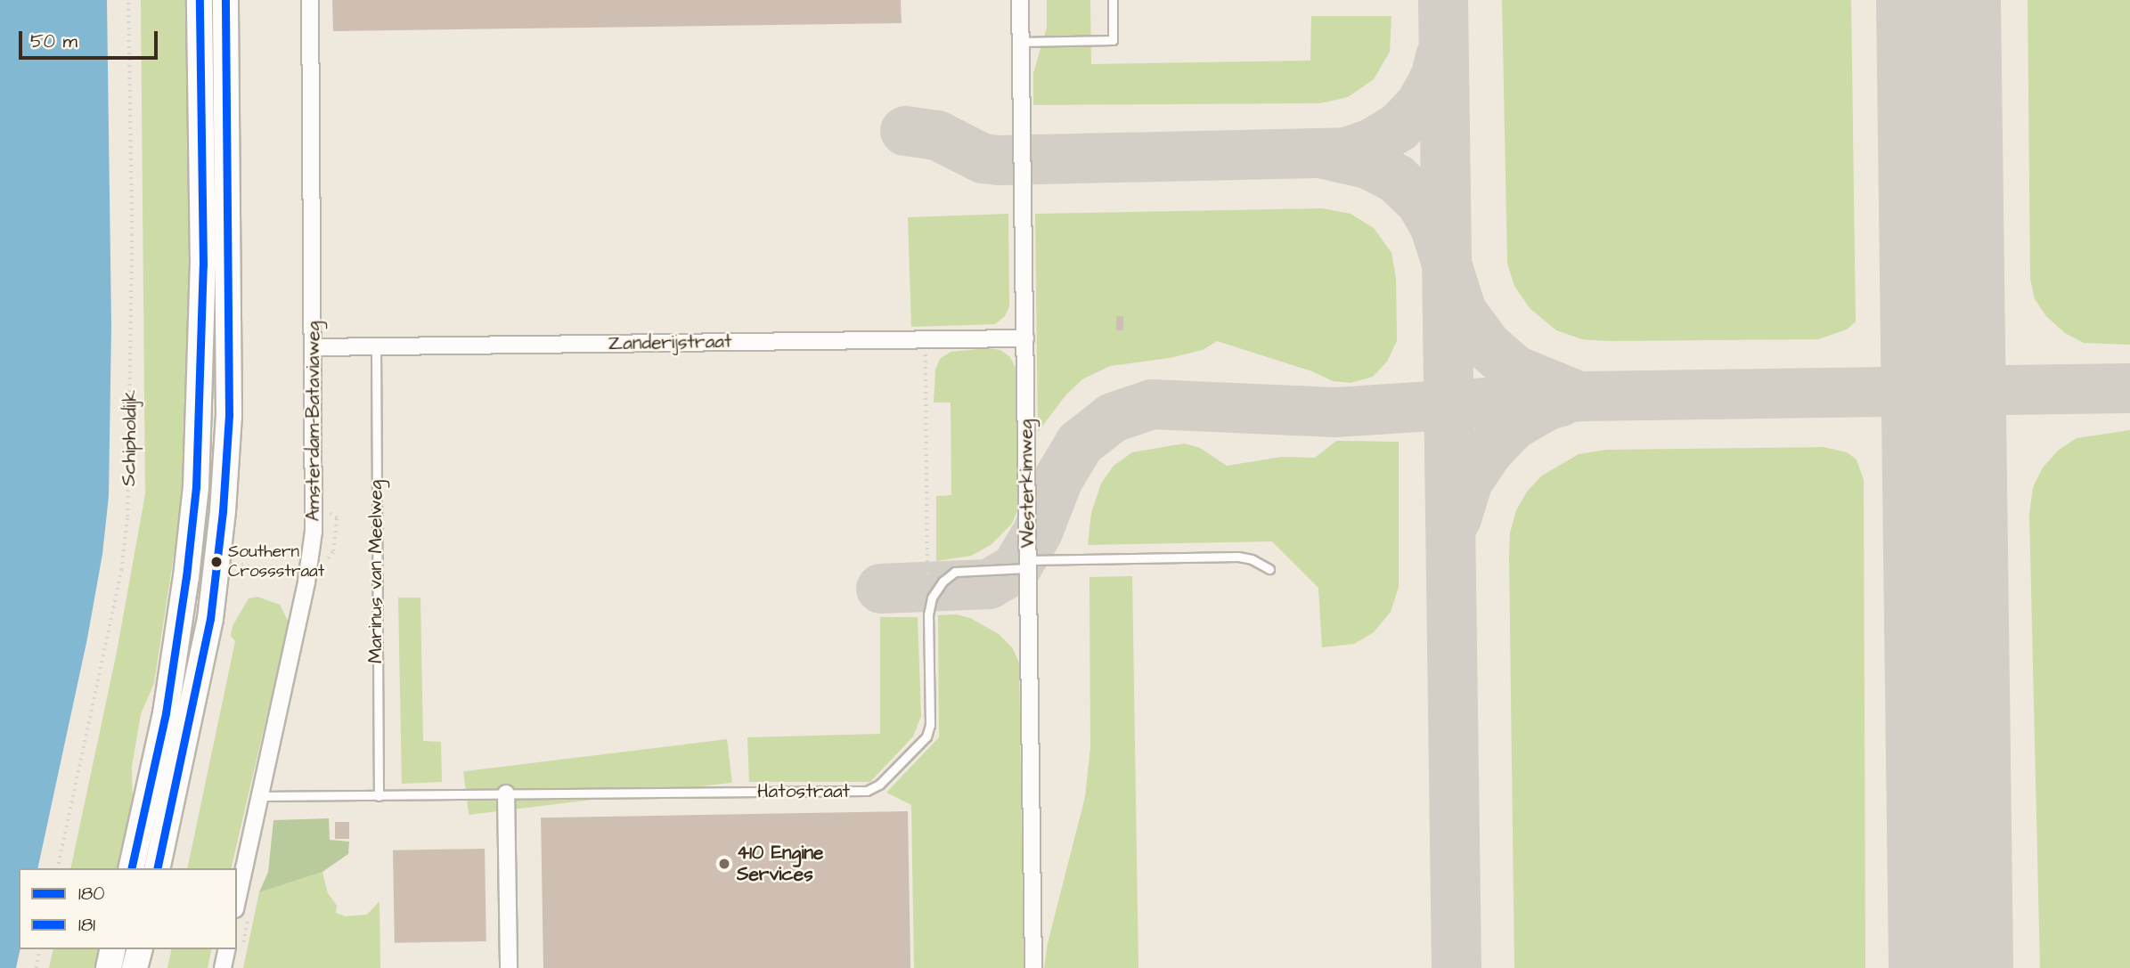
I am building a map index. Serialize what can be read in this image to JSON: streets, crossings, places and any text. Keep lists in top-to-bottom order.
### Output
{
  "streets": {
    "street": ["Zanderijstraat", "Amsterdam-Bataviaweg", "Westerkimweg"],
    "lane": ["Marinus van Meelweg", "Hatostraat"],
    "path": ["Schipholdijk"]
  },
  "crossings": [
    ["Zanderijstraat", "Amsterdam-Bataviaweg"],
    ["Zanderijstraat", "Westerkimweg"],
    ["Zanderijstraat", "Marinus van Meelweg"],
    ["Amsterdam-Bataviaweg", "Hatostraat"],
    ["Westerkimweg", "Hatostraat"],
    ["Marinus van Meelweg", "Hatostraat"]
  ],
  "places": ["Southern Crossstraat", "410 Engine Services"],
  "lines": ["transit line 180", "transit line 181"],
  "legend": ["180", "181"],
  "scale_bar": "50 m"
}
